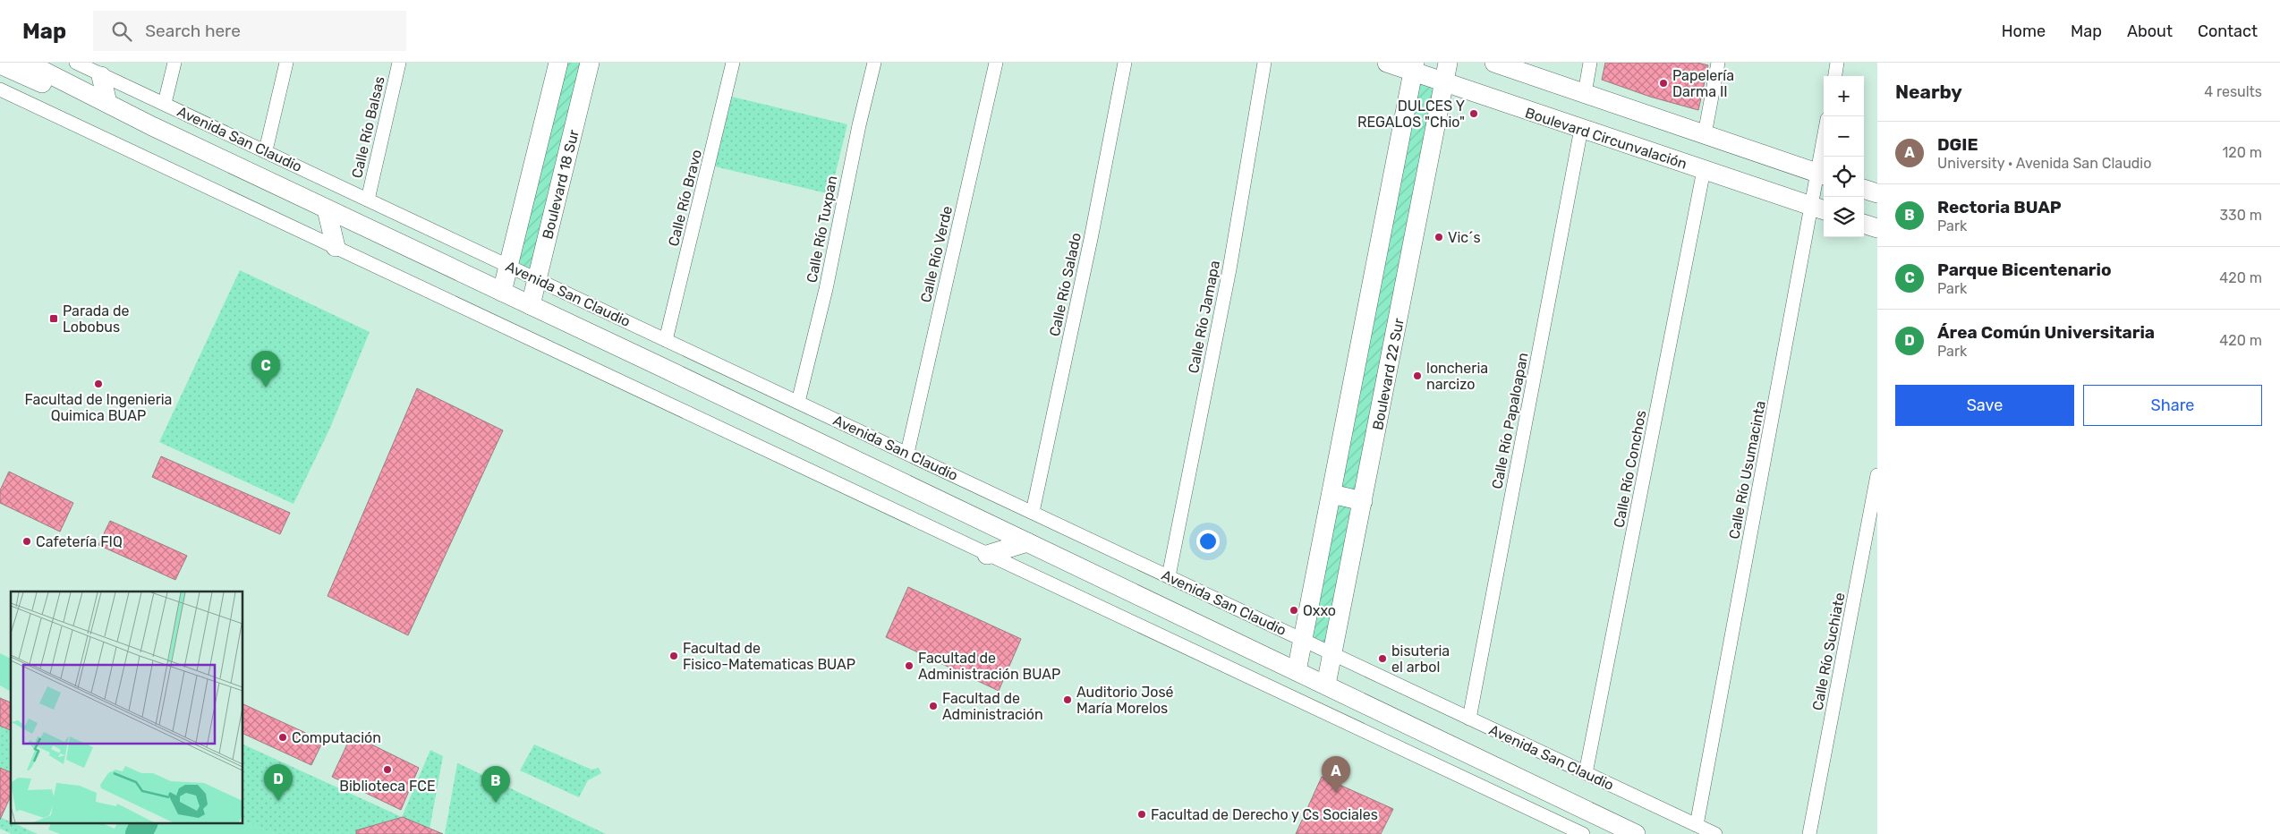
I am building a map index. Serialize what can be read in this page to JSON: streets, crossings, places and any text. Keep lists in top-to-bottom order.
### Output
{
  "streets": {
    "street": [
      "Calle Río Balsas",
      "Boulevard Circunvalación",
      "Avenida San Claudio",
      "Boulevard 18 Sur",
      "Calle Río Bravo",
      "Calle Río Tuxpan",
      "Calle Río Verde",
      "Calle Río Salado",
      "Calle Río Jamapa",
      "Boulevard 22 Sur",
      "Calle Río Papaloapan",
      "Calle Río Conchos",
      "Calle Río Usumacinta",
      "Calle Río Suchiate"
    ]
  },
  "crossings": [
    ["Calle Río Balsas", "Avenida San Claudio"],
    ["Boulevard Circunvalación", "Boulevard 22 Sur"],
    ["Boulevard Circunvalación", "Calle Río Papaloapan"],
    ["Boulevard Circunvalación", "Calle Río Conchos"],
    ["Boulevard Circunvalación", "Calle Río Usumacinta"],
    ["Avenida San Claudio", "Boulevard 18 Sur"],
    ["Avenida San Claudio", "Calle Río Bravo"],
    ["Avenida San Claudio", "Calle Río Tuxpan"],
    ["Avenida San Claudio", "Calle Río Verde"],
    ["Avenida San Claudio", "Calle Río Salado"],
    ["Avenida San Claudio", "Calle Río Jamapa"],
    ["Avenida San Claudio", "Boulevard 22 Sur"],
    ["Avenida San Claudio", "Calle Río Papaloapan"],
    ["Avenida San Claudio", "Calle Río Conchos"],
    ["Avenida San Claudio", "Calle Río Usumacinta"]
  ],
  "places": {
    "other": [
      "Papelería Darma II",
      "DULCES Y REGALOS \"Chio\"",
      "Vic´s",
      "loncheria narcizo",
      "Facultad de Ingenieria Quimica BUAP",
      "Cafetería FIQ",
      "Oxxo",
      "Facultad de Fisico-Matematicas BUAP",
      "bisuteria el arbol",
      "Facultad de Administración BUAP",
      "Auditorio José María Morelos",
      "Facultad de Administración",
      "Computación",
      "Biblioteca FCE",
      "Facultad de Derecho y Cs Sociales"
    ],
    "transit": ["Parada de Lobobus"]
  },
  "page": {
    "header": "Map",
    "search": "Search here",
    "nav": [
      "Home",
      "Map",
      "About",
      "Contact"
    ],
    "heading": ["Nearby", "4 results"],
    "map_buttons": ["+", "−"],
    "list": [
      {
        "mark": "A",
        "name": "DGIE",
        "note": "University · Avenida San Claudio",
        "value": "120 m"
      },
      {
        "mark": "B",
        "name": "Rectoria BUAP",
        "note": "Park",
        "value": "330 m"
      },
      {
        "mark": "C",
        "name": "Parque Bicentenario",
        "note": "Park",
        "value": "420 m"
      },
      {
        "mark": "D",
        "name": "Área Común Universitaria",
        "note": "Park",
        "value": "420 m"
      }
    ],
    "pins": [
      "C",
      "A",
      "D",
      "B"
    ],
    "buttons": ["Save", "Share"]
  }
}
